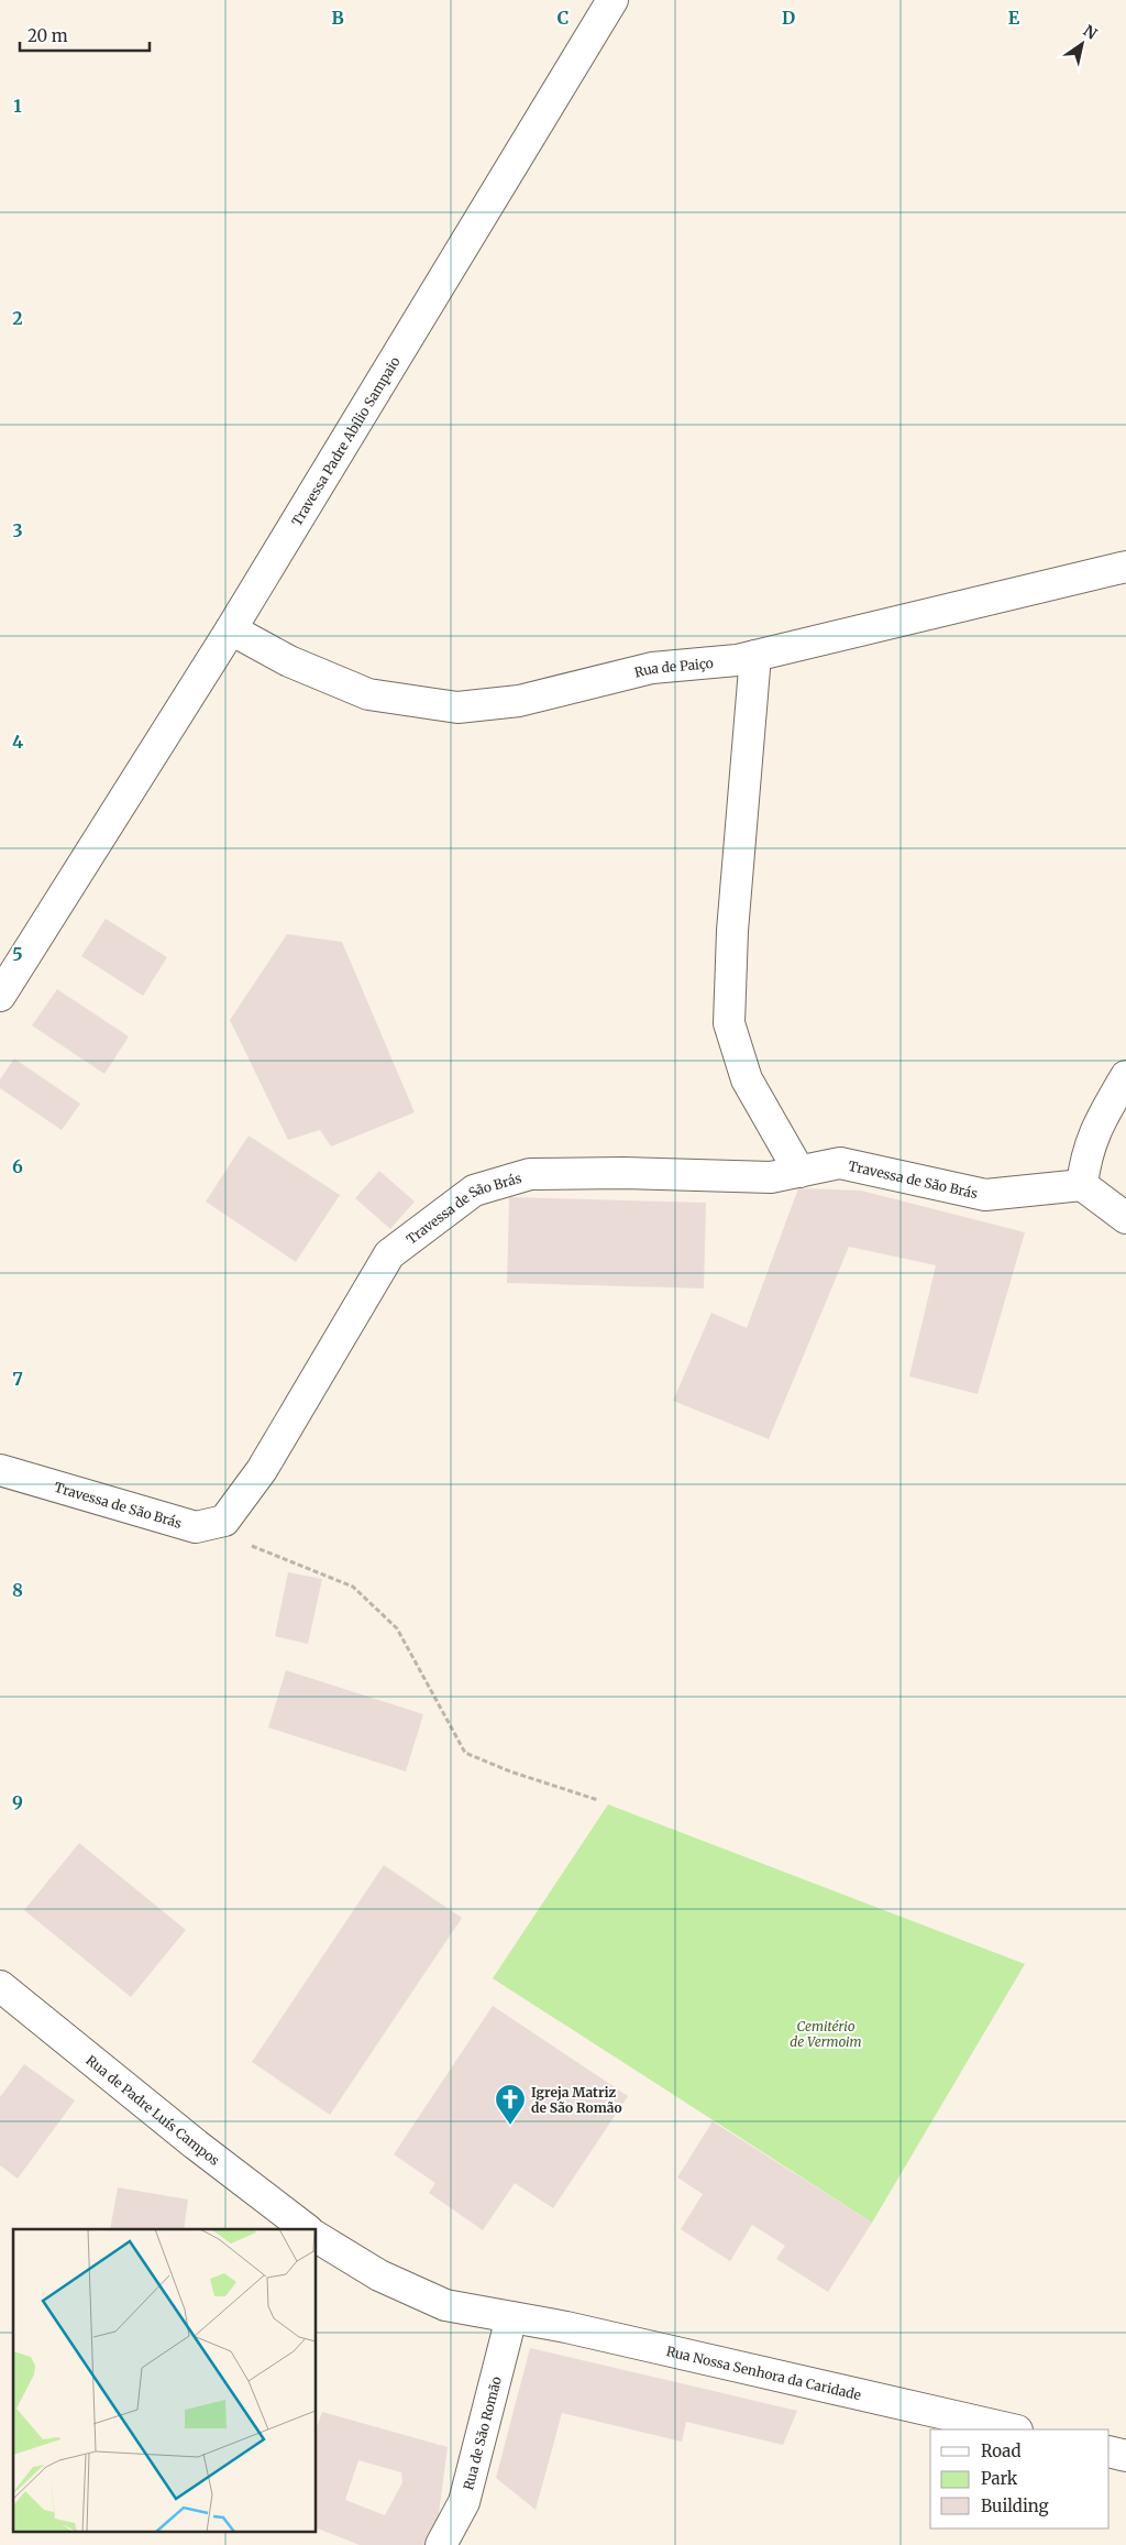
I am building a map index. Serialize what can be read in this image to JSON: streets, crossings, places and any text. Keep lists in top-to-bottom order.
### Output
{
  "streets": {
    "street": [
      "Travessa Padre Abílio Sampaio",
      "Rua de Paiço",
      "Travessa de São Brás",
      "Rua de Padre Luís Campos",
      "Rua Nossa Senhora da Caridade",
      "Rua de São Romão"
    ]
  },
  "crossings": [
    ["Travessa Padre Abílio Sampaio", "Rua de Paiço"],
    ["Rua Nossa Senhora da Caridade", "Rua de São Romão"]
  ],
  "parks": ["Cemitério de Vermoim"],
  "places": {
    "church": ["Igreja Matriz de São Romão"]
  },
  "legend": ["Road", "Park", "Building"],
  "scale_bar": "20 m",
  "north": "top right",
  "grid": {
    "columns": [
      "B",
      "C",
      "D",
      "E"
    ],
    "rows": [
      "1",
      "2",
      "3",
      "4",
      "5",
      "6",
      "7",
      "8",
      "9"
    ]
  }
}
